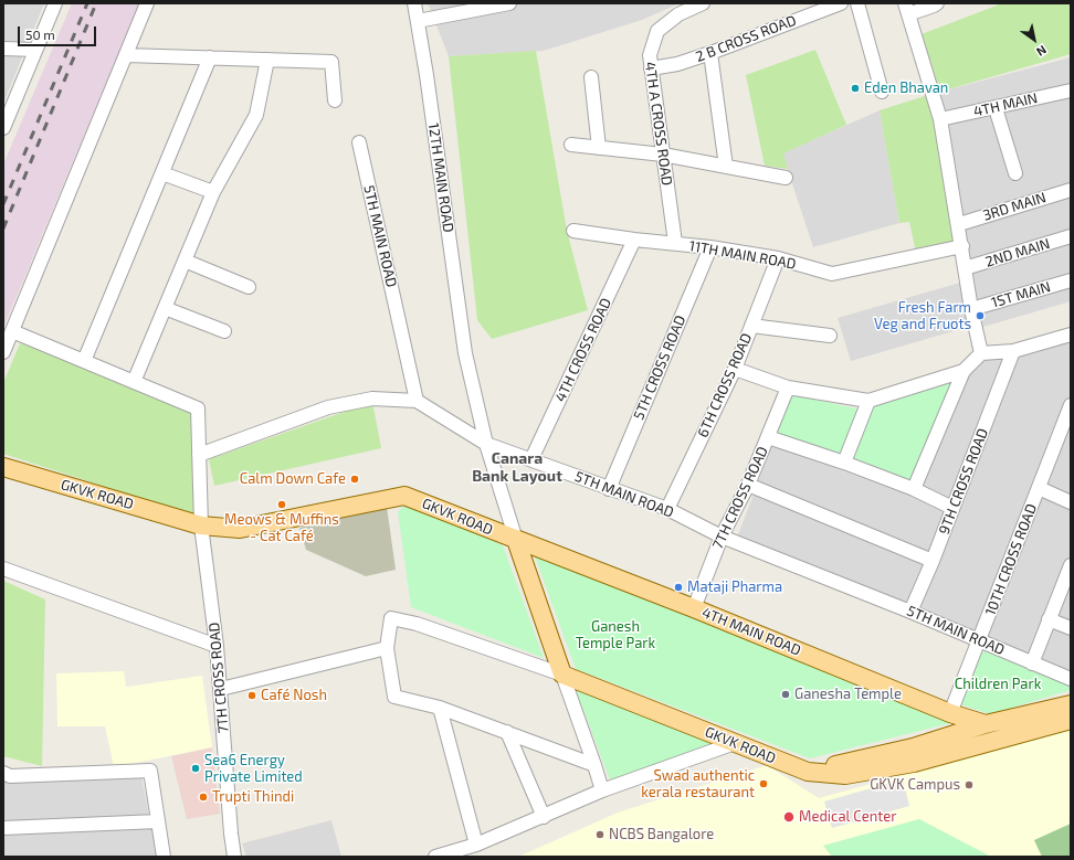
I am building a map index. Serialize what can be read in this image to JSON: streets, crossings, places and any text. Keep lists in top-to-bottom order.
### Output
{
  "streets": {
    "main road": ["GKVK ROAD", "4TH MAIN ROAD"],
    "street": [
      "2 B CROSS ROAD",
      "4TH MAIN",
      "4TH A CROSS ROAD",
      "12TH MAIN ROAD",
      "3RD MAIN",
      "5TH MAIN ROAD",
      "2ND MAIN",
      "11TH MAIN ROAD",
      "1ST MAIN",
      "4TH CROSS ROAD",
      "5TH CROSS ROAD",
      "6TH CROSS ROAD",
      "9TH CROSS ROAD",
      "7TH CROSS ROAD",
      "10TH CROSS ROAD"
    ]
  },
  "crossings": [
    ["2 B CROSS ROAD", "4TH A CROSS ROAD"],
    ["4TH A CROSS ROAD", "11TH MAIN ROAD"],
    ["12TH MAIN ROAD", "5TH MAIN ROAD"],
    ["12TH MAIN ROAD", "GKVK ROAD"],
    ["12TH MAIN ROAD", "4TH MAIN ROAD"],
    ["5TH MAIN ROAD", "4TH CROSS ROAD"],
    ["5TH MAIN ROAD", "5TH CROSS ROAD"],
    ["5TH MAIN ROAD", "6TH CROSS ROAD"],
    ["5TH MAIN ROAD", "9TH CROSS ROAD"],
    ["5TH MAIN ROAD", "7TH CROSS ROAD"],
    ["5TH MAIN ROAD", "10TH CROSS ROAD"],
    ["11TH MAIN ROAD", "4TH CROSS ROAD"],
    ["11TH MAIN ROAD", "5TH CROSS ROAD"],
    ["11TH MAIN ROAD", "6TH CROSS ROAD"],
    ["GKVK ROAD", "7TH CROSS ROAD"],
    ["GKVK ROAD", "4TH MAIN ROAD"],
    ["7TH CROSS ROAD", "4TH MAIN ROAD"],
    ["10TH CROSS ROAD", "4TH MAIN ROAD"]
  ],
  "districts": ["Canara Bank Layout"],
  "parks": ["Ganesh Temple Park", "Children Park"],
  "places": [
    "Eden Bhavan",
    "Fresh Farm Veg and Fruots",
    "Calm Down Cafe",
    "Meows & Muffins - Cat Café",
    "Mataji Pharma",
    "Ganesha Temple",
    "Café Nosh",
    "Sea6 Energy Private Limited",
    "Swad authentic kerala restaurant",
    "GKVK Campus",
    "Trupti Thindi",
    "Medical Center",
    "NCBS Bangalore"
  ],
  "scale_bar": "50 m",
  "north": "bottom right"
}
